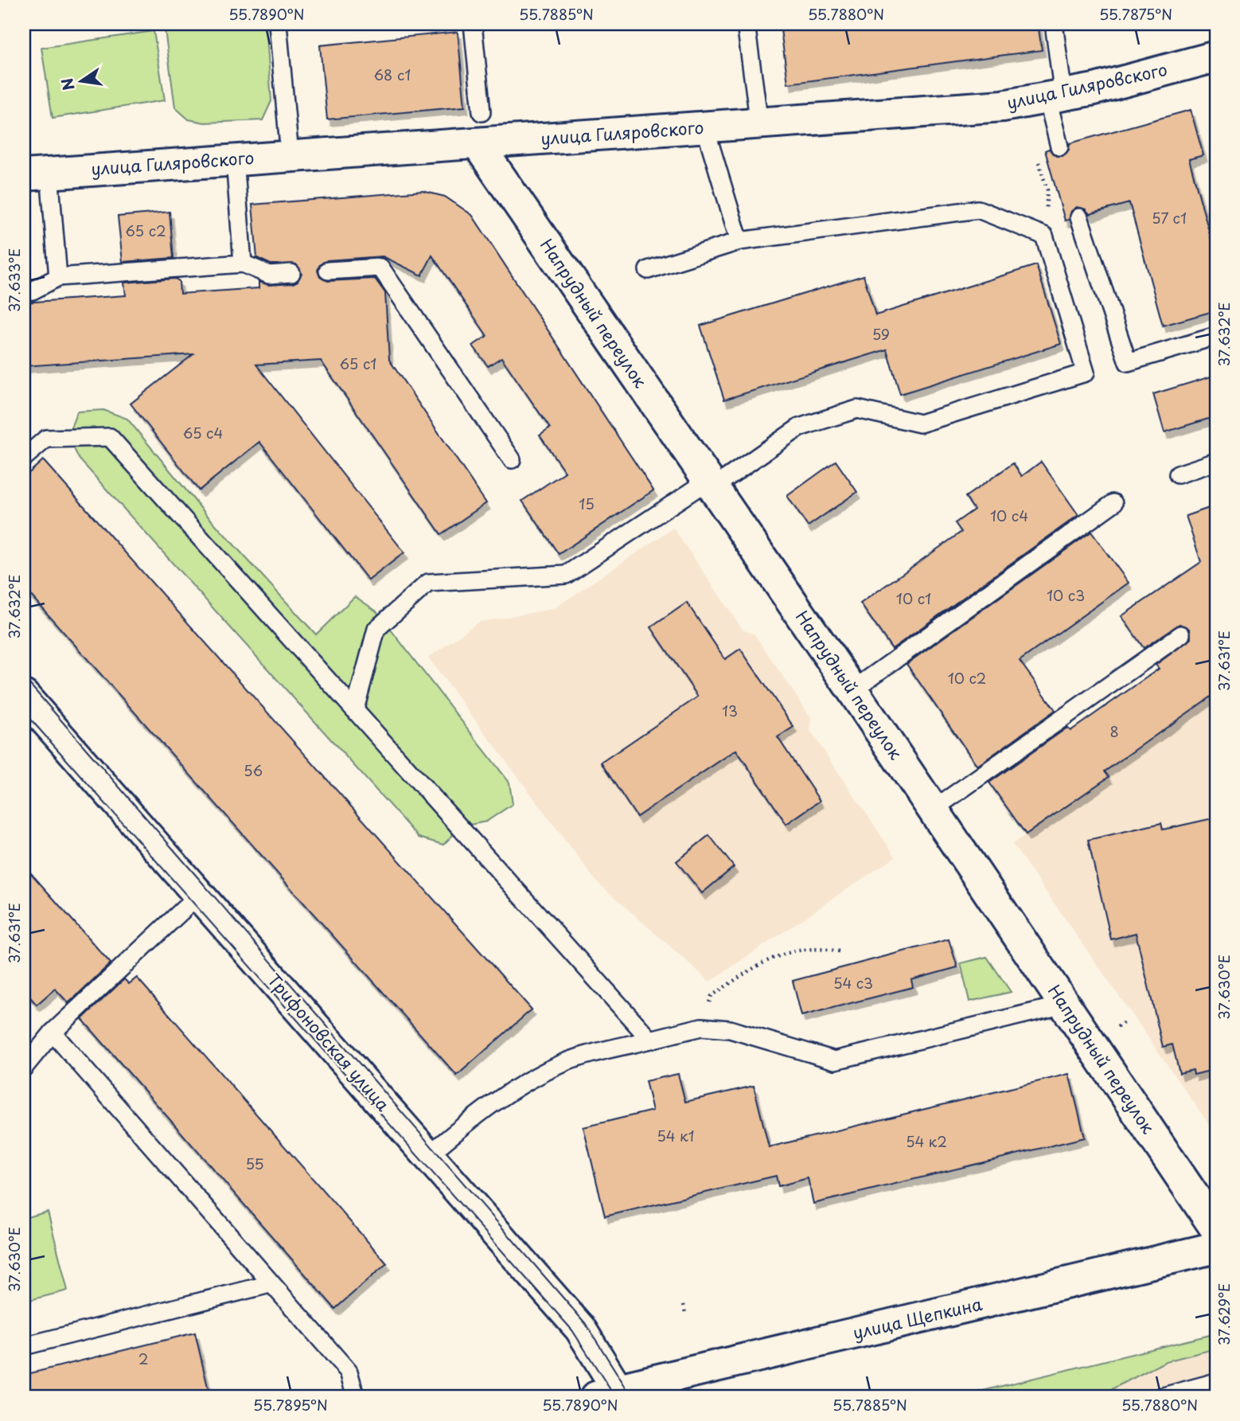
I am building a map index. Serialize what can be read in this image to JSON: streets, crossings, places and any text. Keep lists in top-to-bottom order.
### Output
{
  "streets": {
    "street": [
      "улица Гиляровского",
      "Напрудный переулок",
      "Трифоновская улица",
      "улица Щепкина"
    ]
  },
  "crossings": [
    ["улица Гиляровского", "Напрудный переулок"],
    ["Трифоновская улица", "улица Щепкина"]
  ],
  "house_numbers": [
    "68 с1",
    "57 с1",
    "65 с2",
    "59",
    "65 с1",
    "65 с4",
    "15",
    "10 с4",
    "10 с3",
    "10 с1",
    "10 с2",
    "13",
    "8",
    "56",
    "54 с3",
    "54 к1",
    "54 к2",
    "55",
    "2"
  ],
  "north": "left",
  "coordinates": [
    "55.7890°N",
    "55.7885°N",
    "55.7880°N",
    "55.7875°N",
    "37.633°E",
    "37.632°E",
    "37.631°E",
    "37.630°E",
    "37.629°E",
    "55.7895°N"
  ]
}
